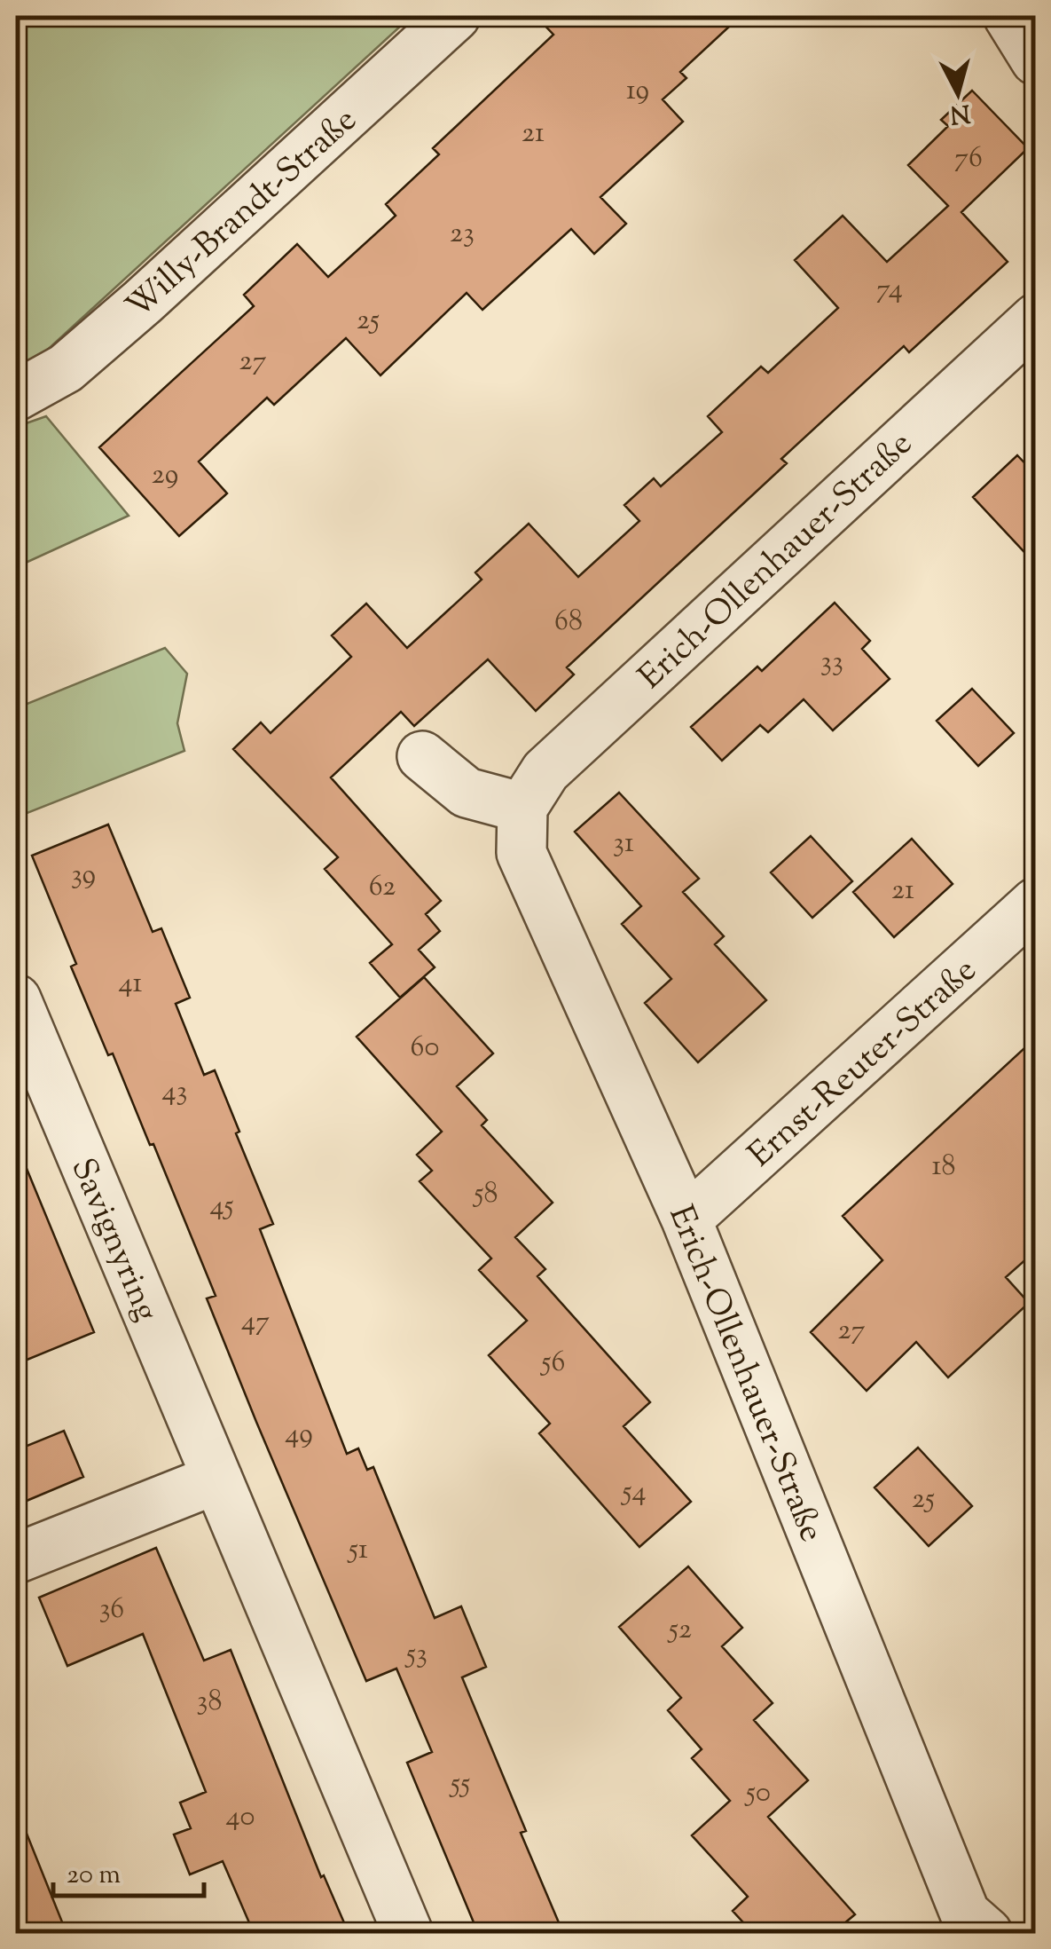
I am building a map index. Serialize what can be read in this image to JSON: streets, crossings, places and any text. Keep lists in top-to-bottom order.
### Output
{
  "streets": {
    "street": [
      "Willy-Brandt-Straße",
      "Erich-Ollenhauer-Straße",
      "Ernst-Reuter-Straße",
      "Savignyring"
    ]
  },
  "crossings": [
    ["Erich-Ollenhauer-Straße", "Ernst-Reuter-Straße"]
  ],
  "house_numbers": [
    "19",
    "21",
    "76",
    "23",
    "74",
    "25",
    "27",
    "29",
    "68",
    "33",
    "31",
    "39",
    "62",
    "21",
    "41",
    "60",
    "43",
    "18",
    "58",
    "45",
    "47",
    "27",
    "56",
    "49",
    "54",
    "25",
    "51",
    "36",
    "52",
    "53",
    "38",
    "55",
    "50",
    "40"
  ],
  "scale_bar": "20 m",
  "north": "bottom"
}
